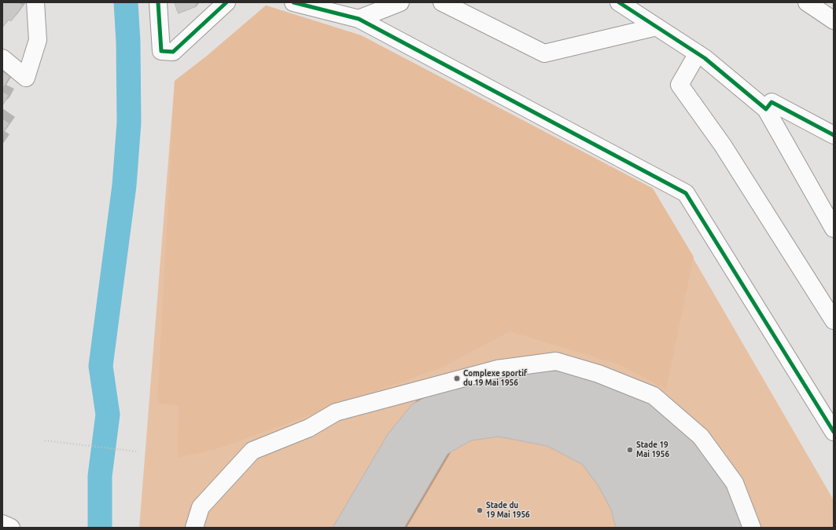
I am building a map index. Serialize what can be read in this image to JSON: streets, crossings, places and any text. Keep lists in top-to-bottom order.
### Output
{
  "places": ["Complexe sportif du 19 Mai 1956", "Stade 19 Mai 1956", "Stade du 19 Mai 1956"]
}
